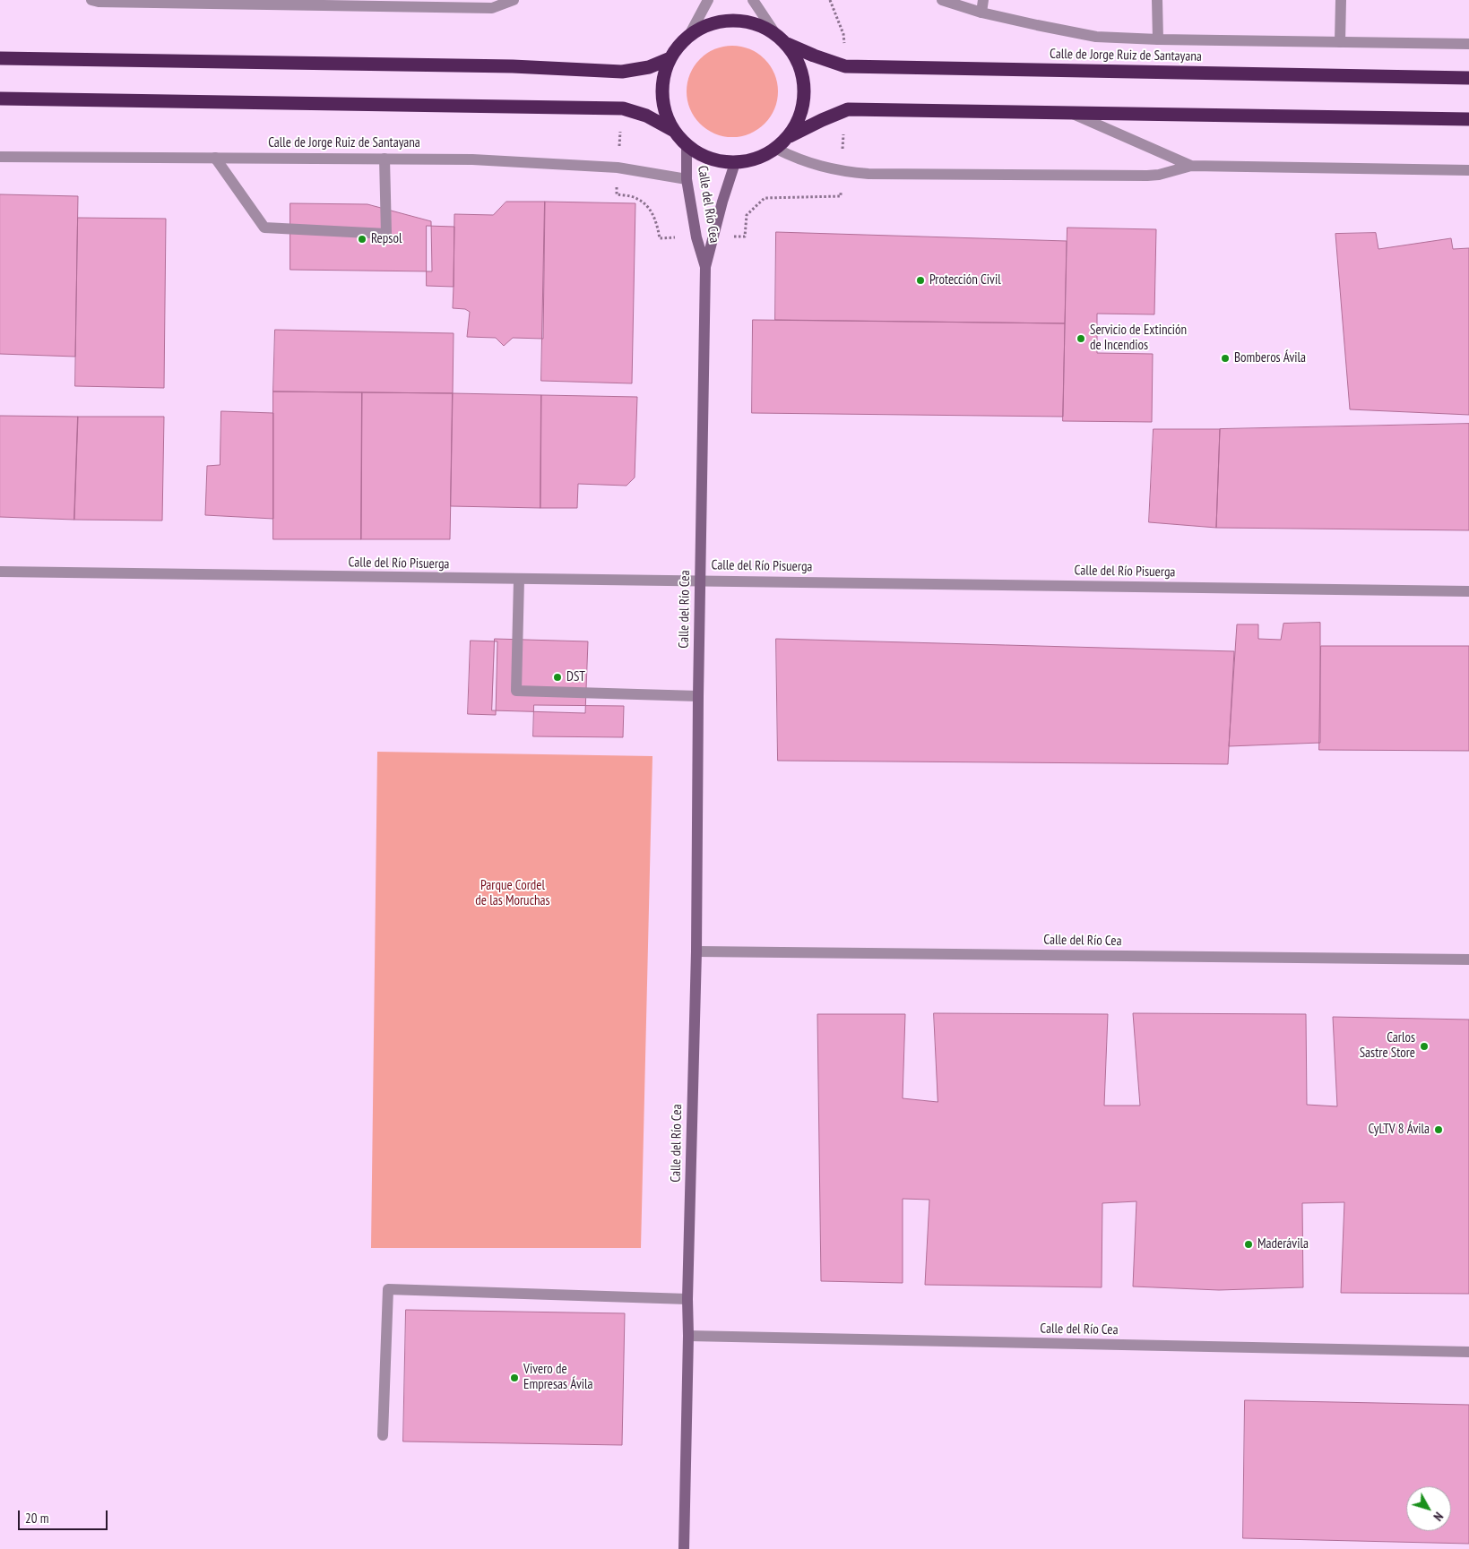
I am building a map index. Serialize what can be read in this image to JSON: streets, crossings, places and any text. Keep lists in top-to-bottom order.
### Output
{
  "streets": {
    "highway": ["Calle de Jorge Ruiz de Santayana"],
    "street": ["Calle del Río Cea", "Calle del Río Pisuerga"]
  },
  "crossings": [
    ["Calle de Jorge Ruiz de Santayana", "Calle del Río Cea"],
    ["Calle del Río Cea", "Calle del Río Pisuerga"]
  ],
  "parks": ["Parque Cordel de las Moruchas"],
  "places": [
    "Repsol",
    "Protección Civil",
    "Servicio de Extinción de Incendios",
    "Bomberos Ávila",
    "DST",
    "Carlos Sastre Store",
    "CyLTV 8 Ávila",
    "Maderávila",
    "Vivero de Empresas Ávila"
  ],
  "scale_bar": "20 m",
  "north": "bottom right"
}
